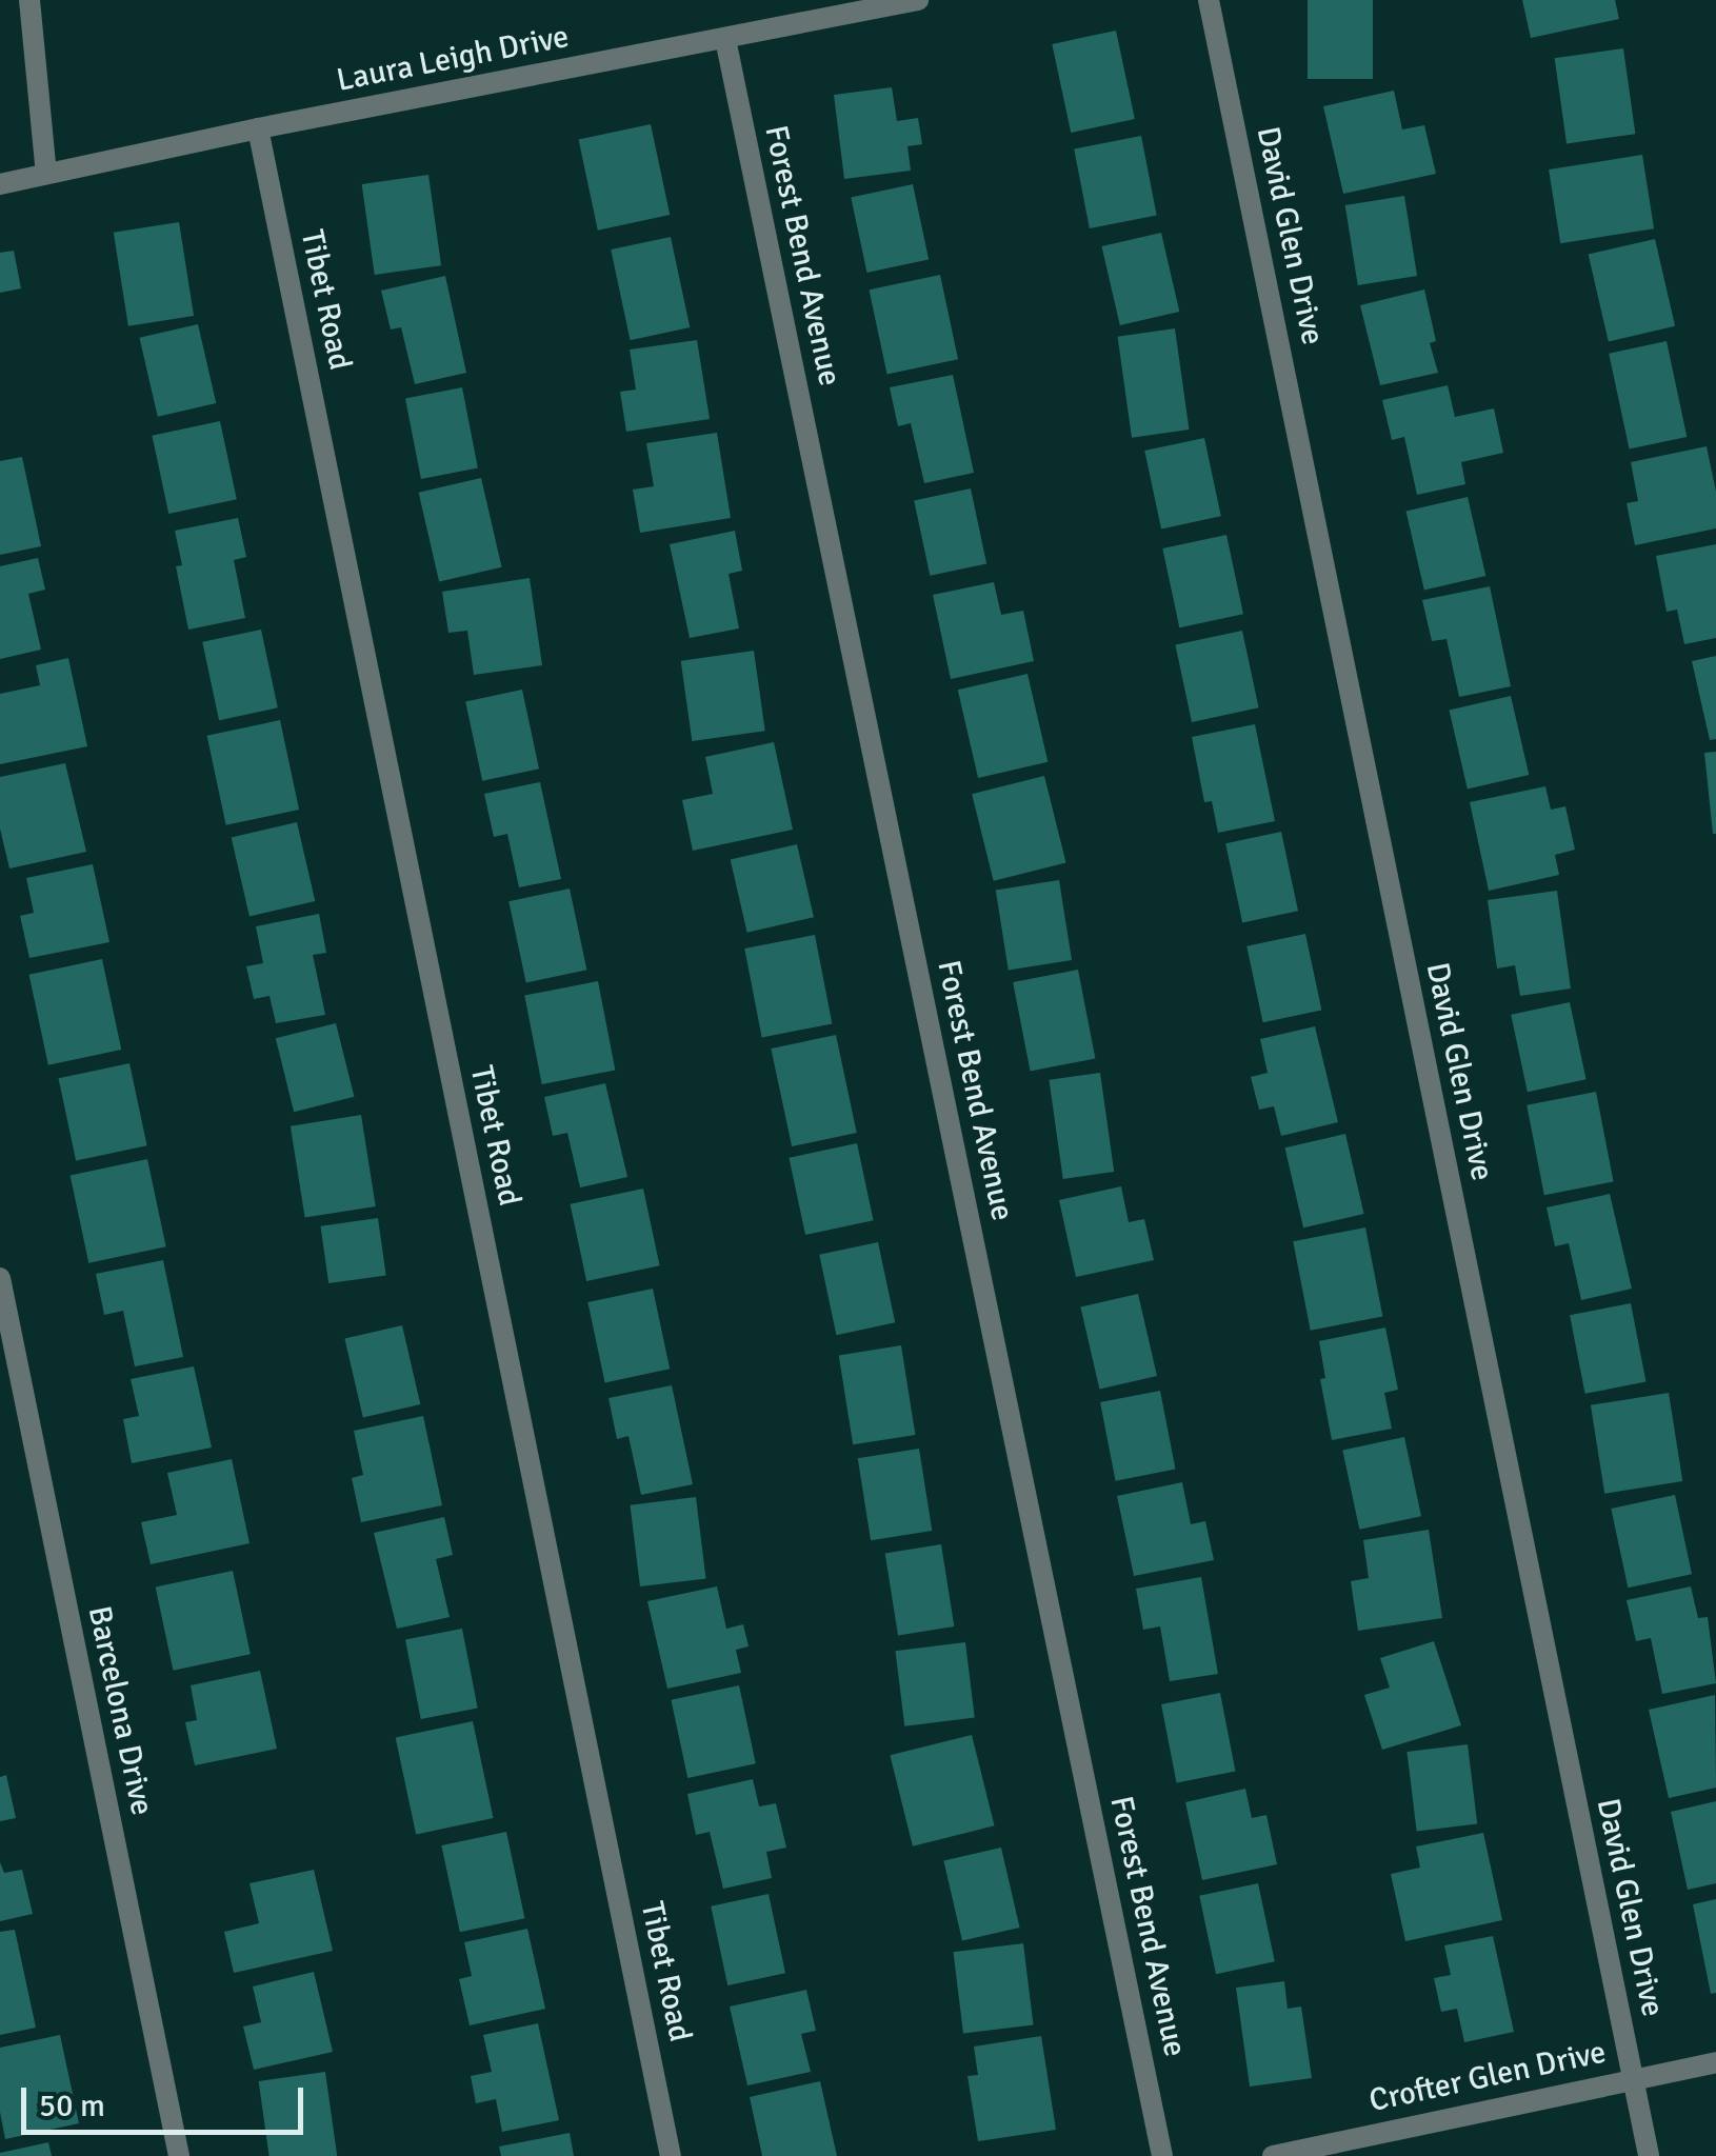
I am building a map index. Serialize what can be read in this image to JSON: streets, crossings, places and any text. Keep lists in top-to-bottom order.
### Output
{
  "streets": {
    "street": [
      "Laura Leigh Drive",
      "David Glen Drive",
      "Forest Bend Avenue",
      "Tibet Road",
      "Barcelona Drive",
      "Crofter Glen Drive"
    ]
  },
  "crossings": [
    ["Laura Leigh Drive", "Forest Bend Avenue"],
    ["Laura Leigh Drive", "Tibet Road"],
    ["David Glen Drive", "Crofter Glen Drive"]
  ],
  "scale_bar": "50 m"
}
